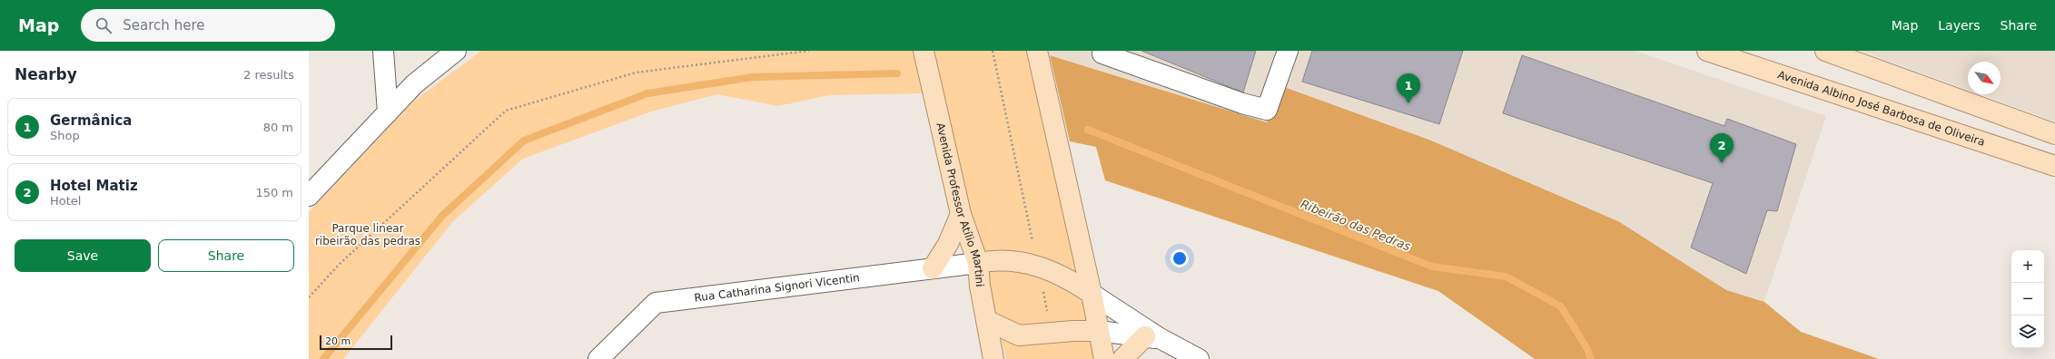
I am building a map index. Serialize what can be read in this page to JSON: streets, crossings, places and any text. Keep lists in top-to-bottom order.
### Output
{
  "streets": {
    "main road": ["Avenida Albino José Barbosa de Oliveira", "Avenida Professor Atílio Martini"],
    "street": ["Rua Catharina Signori Vicentin"]
  },
  "crossings": [
    ["Avenida Professor Atílio Martini", "Rua Catharina Signori Vicentin"]
  ],
  "water": ["Ribeirão das Pedras"],
  "parks": ["Parque linear ribeirão das pedras"],
  "scale_bar": "20 m",
  "north": "bottom right",
  "page": {
    "header": "Map",
    "search": "Search here",
    "nav": ["Map", "Layers", "Share"],
    "heading": ["Nearby", "2 results"],
    "pins": ["1", "2"],
    "list": [
      {
        "mark": "1",
        "name": "Germânica",
        "note": "Shop",
        "value": "80 m"
      },
      {
        "mark": "2",
        "name": "Hotel Matiz",
        "note": "Hotel",
        "value": "150 m"
      }
    ],
    "buttons": ["Save", "Share"],
    "map_buttons": ["+", "−"],
    "scale": "20 m"
  }
}
